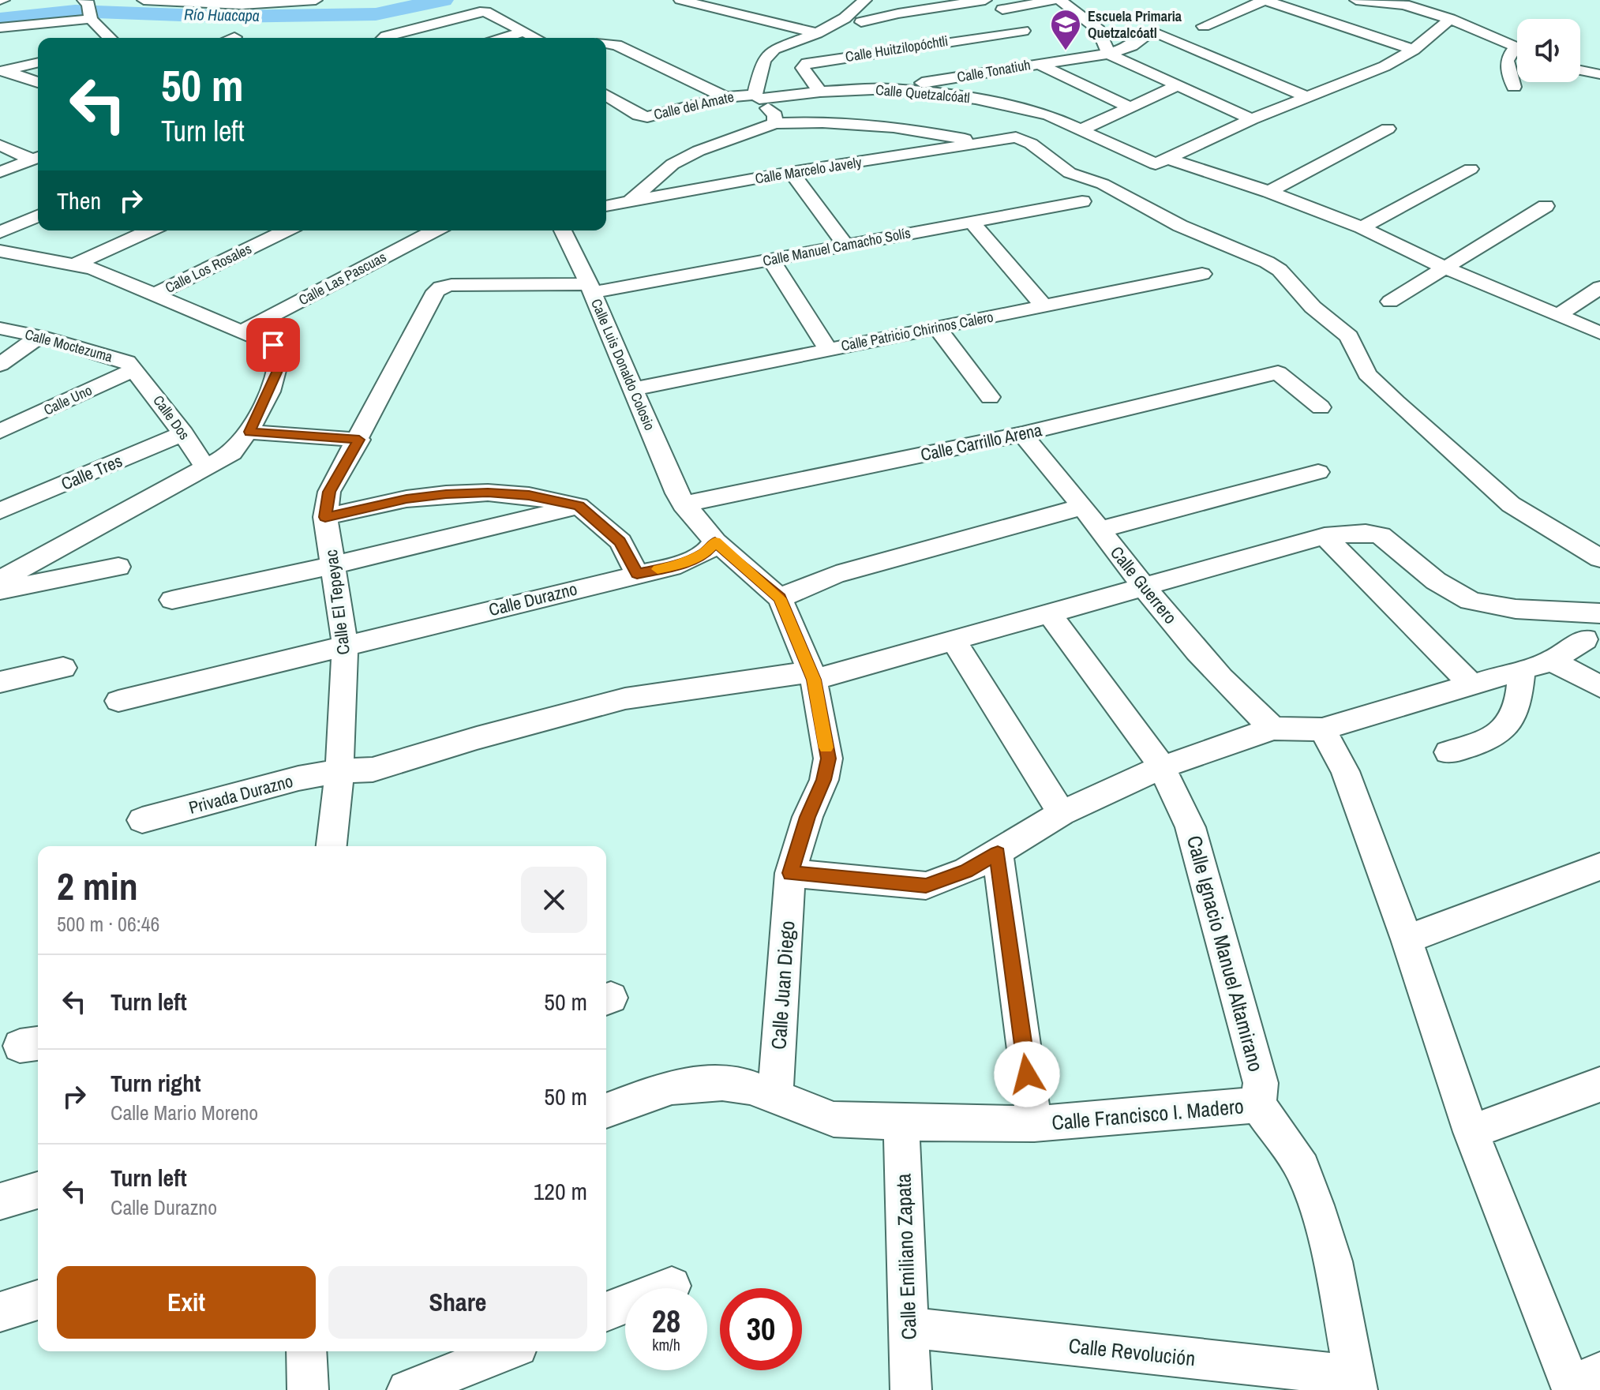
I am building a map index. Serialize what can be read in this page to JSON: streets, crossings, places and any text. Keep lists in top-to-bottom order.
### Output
{
  "streets": {
    "street": [
      "Calle Huitzilopóchtli",
      "Calle Tonatiuh",
      "Calle Quetzalcóatl",
      "Calle del Amate",
      "Calle Marcelo Javely",
      "Calle Manuel Camacho Solís",
      "Calle Los Rosales",
      "Calle Las Pascuas",
      "Calle Patricio Chirinos Calero",
      "Calle Moctezuma",
      "Calle Luis Donaldo Colosio",
      "Calle Uno",
      "Calle Dos",
      "Calle Carrillo Arena",
      "Calle Tres",
      "Calle Guerrero",
      "Calle Durazno",
      "Calle El Tepeyac",
      "Privada Durazno",
      "Calle Ignacio Manuel Altamirano",
      "Calle Juan Diego",
      "Calle Francisco I. Madero",
      "Calle Emiliano Zapata",
      "Calle Revolución"
    ]
  },
  "crossings": [
    ["Calle Huitzilopóchtli", "Calle Quetzalcóatl"],
    ["Calle Tonatiuh", "Calle Quetzalcóatl"],
    ["Calle Quetzalcóatl", "Calle del Amate"],
    ["Calle Manuel Camacho Solís", "Calle Luis Donaldo Colosio"],
    ["Calle Manuel Camacho Solís", "Calle El Tepeyac"],
    ["Calle Patricio Chirinos Calero", "Calle Luis Donaldo Colosio"],
    ["Calle Moctezuma", "Calle Uno"],
    ["Calle Moctezuma", "Calle Dos"],
    ["Calle Luis Donaldo Colosio", "Calle Carrillo Arena"],
    ["Calle Luis Donaldo Colosio", "Calle Durazno"],
    ["Calle Luis Donaldo Colosio", "Calle Juan Diego"],
    ["Calle Uno", "Calle Dos"],
    ["Calle Dos", "Calle Tres"],
    ["Calle Carrillo Arena", "Calle Guerrero"],
    ["Calle Guerrero", "Privada Durazno"],
    ["Calle Durazno", "Calle El Tepeyac"],
    ["Calle El Tepeyac", "Privada Durazno"],
    ["Privada Durazno", "Calle Ignacio Manuel Altamirano"],
    ["Privada Durazno", "Calle Juan Diego"],
    ["Calle Ignacio Manuel Altamirano", "Calle Francisco I. Madero"],
    ["Calle Juan Diego", "Calle Francisco I. Madero"],
    ["Calle Francisco I. Madero", "Calle Emiliano Zapata"],
    ["Calle Emiliano Zapata", "Calle Revolución"]
  ],
  "water": ["Río Huacapa"],
  "places": {
    "school or university": ["Escuela Primaria Quetzalcóatl"]
  },
  "page": {
    "turn": ["50 m", "Turn left"],
    "then": "Then",
    "heading": ["2 min", "500 m · 06:46"],
    "list": [
      {
        "name": "Turn left",
        "value": "50 m"
      },
      {
        "name": "Turn right",
        "note": "Calle Mario Moreno",
        "value": "50 m"
      },
      {
        "name": "Turn left",
        "note": "Calle Durazno",
        "value": "120 m"
      }
    ],
    "buttons": ["Exit", "Share"],
    "speed": "28 km/h",
    "limit": "30"
  }
}
